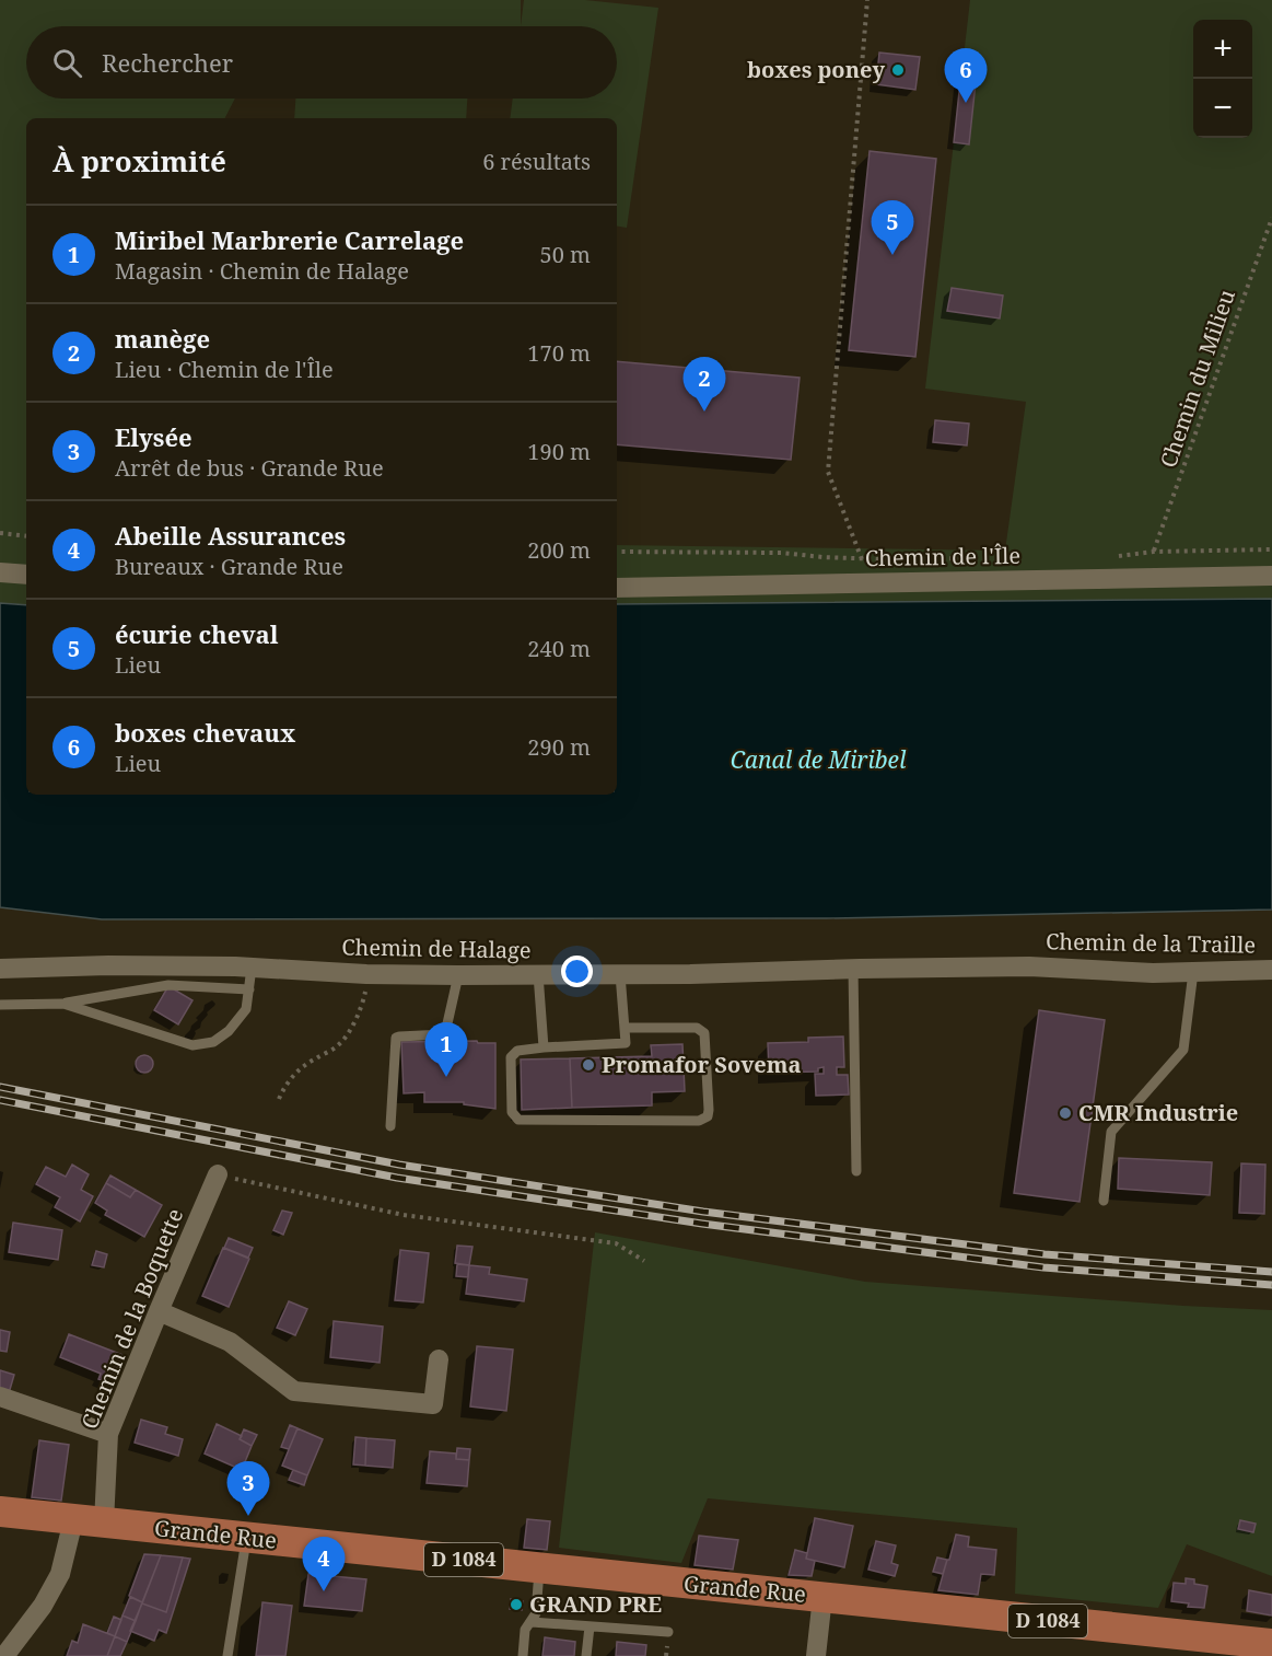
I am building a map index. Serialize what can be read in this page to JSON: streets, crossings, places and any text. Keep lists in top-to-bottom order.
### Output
{
  "streets": {
    "main road": ["Grande Rue", "D 1084"],
    "street": [
      "Chemin de l'Île",
      "Chemin de la Traille",
      "Chemin de Halage",
      "Chemin de la Boquette"
    ],
    "path": ["Chemin du Milieu"]
  },
  "crossings": [
    ["Chemin de la Traille", "Chemin de Halage"],
    ["Chemin de la Boquette", "Grande Rue"],
    ["Grande Rue", "D 1084"]
  ],
  "water": ["Canal de Miribel"],
  "places": [
    "boxes poney",
    "Promafor Sovema",
    "CMR Industrie",
    "GRAND PRE"
  ],
  "page": {
    "map_buttons": ["+", "−"],
    "search": "Rechercher",
    "pins": [
      "6",
      "5",
      "2",
      "1",
      "3",
      "4"
    ],
    "heading": ["À proximité", "6 résultats"],
    "list": [
      {
        "mark": "1",
        "name": "Miribel Marbrerie Carrelage",
        "note": "Magasin · Chemin de Halage",
        "value": "50 m"
      },
      {
        "mark": "2",
        "name": "manège",
        "note": "Lieu · Chemin de l'Île",
        "value": "170 m"
      },
      {
        "mark": "3",
        "name": "Elysée",
        "note": "Arrêt de bus · Grande Rue",
        "value": "190 m"
      },
      {
        "mark": "4",
        "name": "Abeille Assurances",
        "note": "Bureaux · Grande Rue",
        "value": "200 m"
      },
      {
        "mark": "5",
        "name": "écurie cheval",
        "note": "Lieu",
        "value": "240 m"
      },
      {
        "mark": "6",
        "name": "boxes chevaux",
        "note": "Lieu",
        "value": "290 m"
      }
    ]
  }
}
